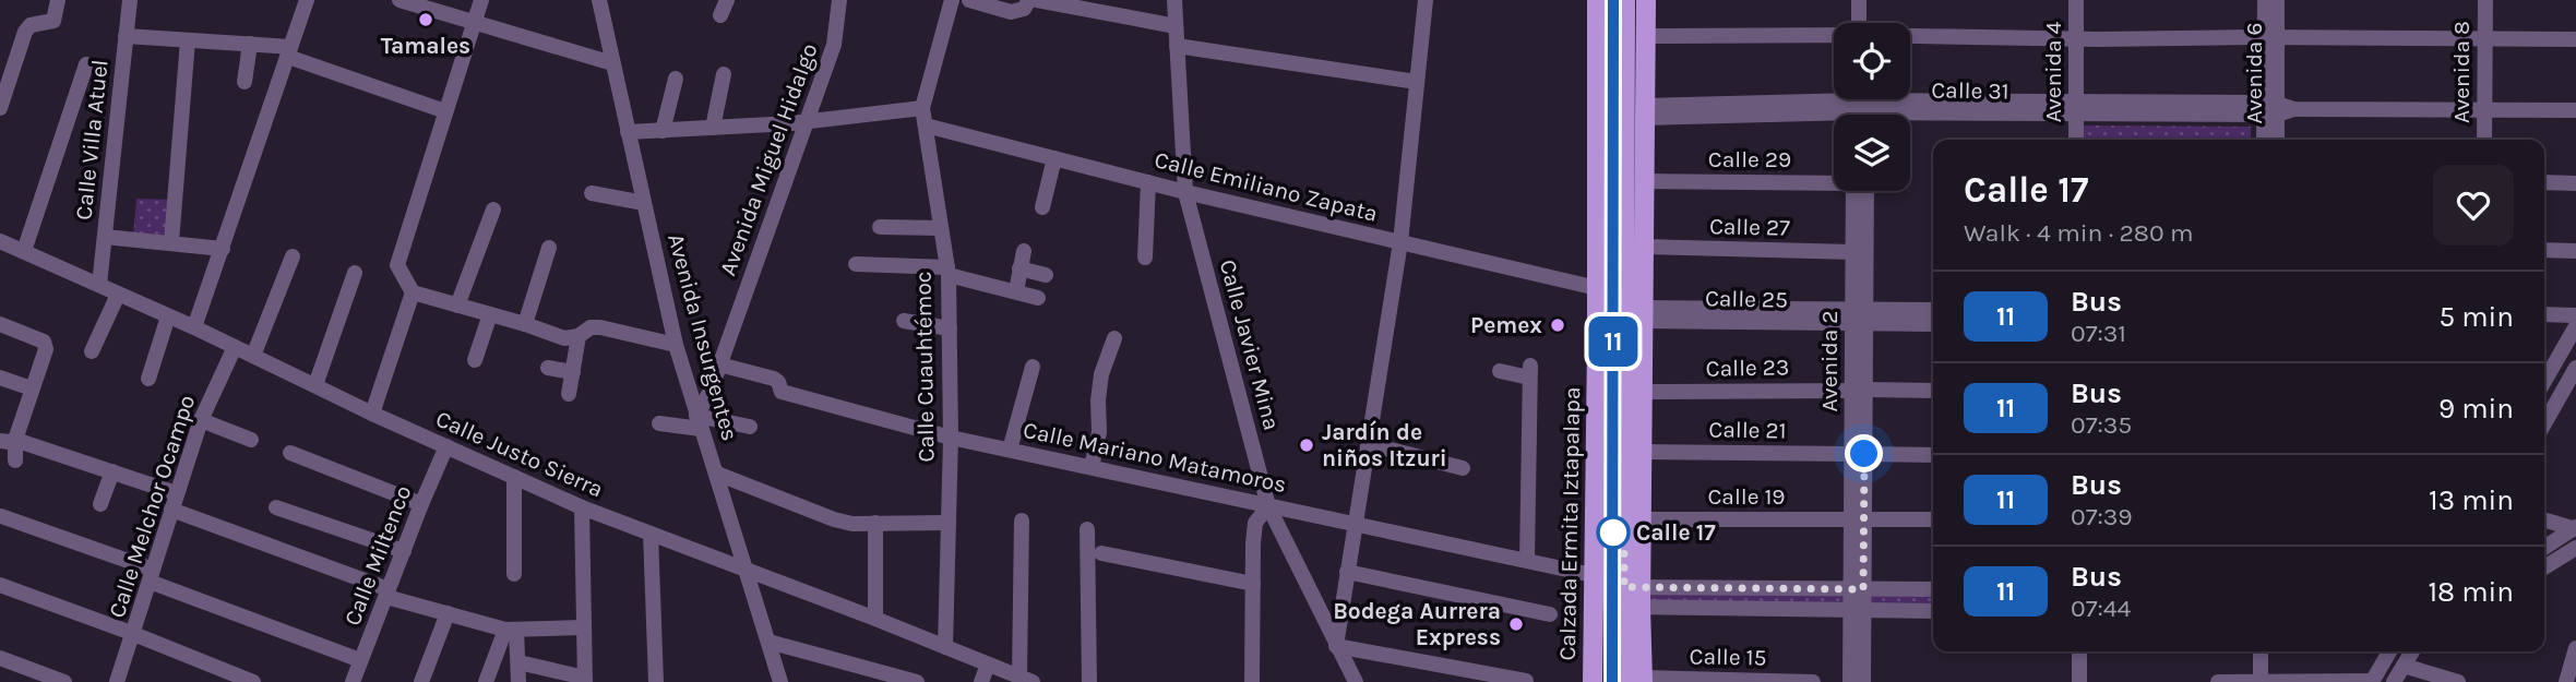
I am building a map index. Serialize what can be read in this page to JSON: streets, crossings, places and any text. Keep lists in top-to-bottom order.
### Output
{
  "streets": {
    "main road": ["Calzada Ermita Iztapalapa"],
    "street": [
      "Avenida 4",
      "Avenida 8",
      "Avenida 6",
      "Calle 31",
      "Calle Villa Atuel",
      "Avenida Miguel Hidalgo",
      "Calle 29",
      "Calle Emiliano Zapata",
      "Calle 27",
      "Calle 25",
      "Avenida Insurgentes",
      "Calle Javier Mina",
      "Avenida 2",
      "Calle Cuauhtémoc",
      "Calle 23",
      "Calle 21",
      "Calle Justo Sierra",
      "Calle Mariano Matamoros",
      "Calle 19",
      "Calle Melchor Ocampo",
      "Calle Miltenco",
      "Calle 15"
    ]
  },
  "crossings": [
    ["Avenida 4", "Calle 31"],
    ["Avenida 8", "Calle 31"],
    ["Avenida 6", "Calle 31"],
    ["Calle Villa Atuel", "Calle Justo Sierra"],
    ["Avenida Miguel Hidalgo", "Avenida Insurgentes"],
    ["Avenida Miguel Hidalgo", "Calle Mariano Matamoros"],
    ["Calle Emiliano Zapata", "Calle Javier Mina"],
    ["Calle Emiliano Zapata", "Calle Cuauhtémoc"],
    ["Calle Emiliano Zapata", "Calzada Ermita Iztapalapa"],
    ["Calle 27", "Avenida 2"],
    ["Calle 25", "Avenida 2"],
    ["Avenida Insurgentes", "Calle Justo Sierra"],
    ["Calle Javier Mina", "Calle Mariano Matamoros"],
    ["Avenida 2", "Calle 23"],
    ["Avenida 2", "Calle 21"],
    ["Avenida 2", "Calle 19"],
    ["Calle Cuauhtémoc", "Calle Justo Sierra"],
    ["Calle Cuauhtémoc", "Calle Mariano Matamoros"],
    ["Calle Justo Sierra", "Calle Melchor Ocampo"],
    ["Calle Justo Sierra", "Calle Miltenco"],
    ["Calle Mariano Matamoros", "Calzada Ermita Iztapalapa"]
  ],
  "places": [
    "Tamales",
    "Pemex",
    "Jardín de niños Itzuri",
    "Calle 17",
    "Bodega Aurrera Express"
  ],
  "lines": ["bus line 11"],
  "page": {
    "on_map": "11",
    "heading": ["Calle 17", "Walk · 4 min · 280 m"],
    "list": [
      {
        "mark": "11",
        "name": "Bus",
        "note": "07:31",
        "value": "5 min"
      },
      {
        "mark": "11",
        "name": "Bus",
        "note": "07:35",
        "value": "9 min"
      },
      {
        "mark": "11",
        "name": "Bus",
        "note": "07:39",
        "value": "13 min"
      },
      {
        "mark": "11",
        "name": "Bus",
        "note": "07:44",
        "value": "18 min"
      }
    ]
  }
}
